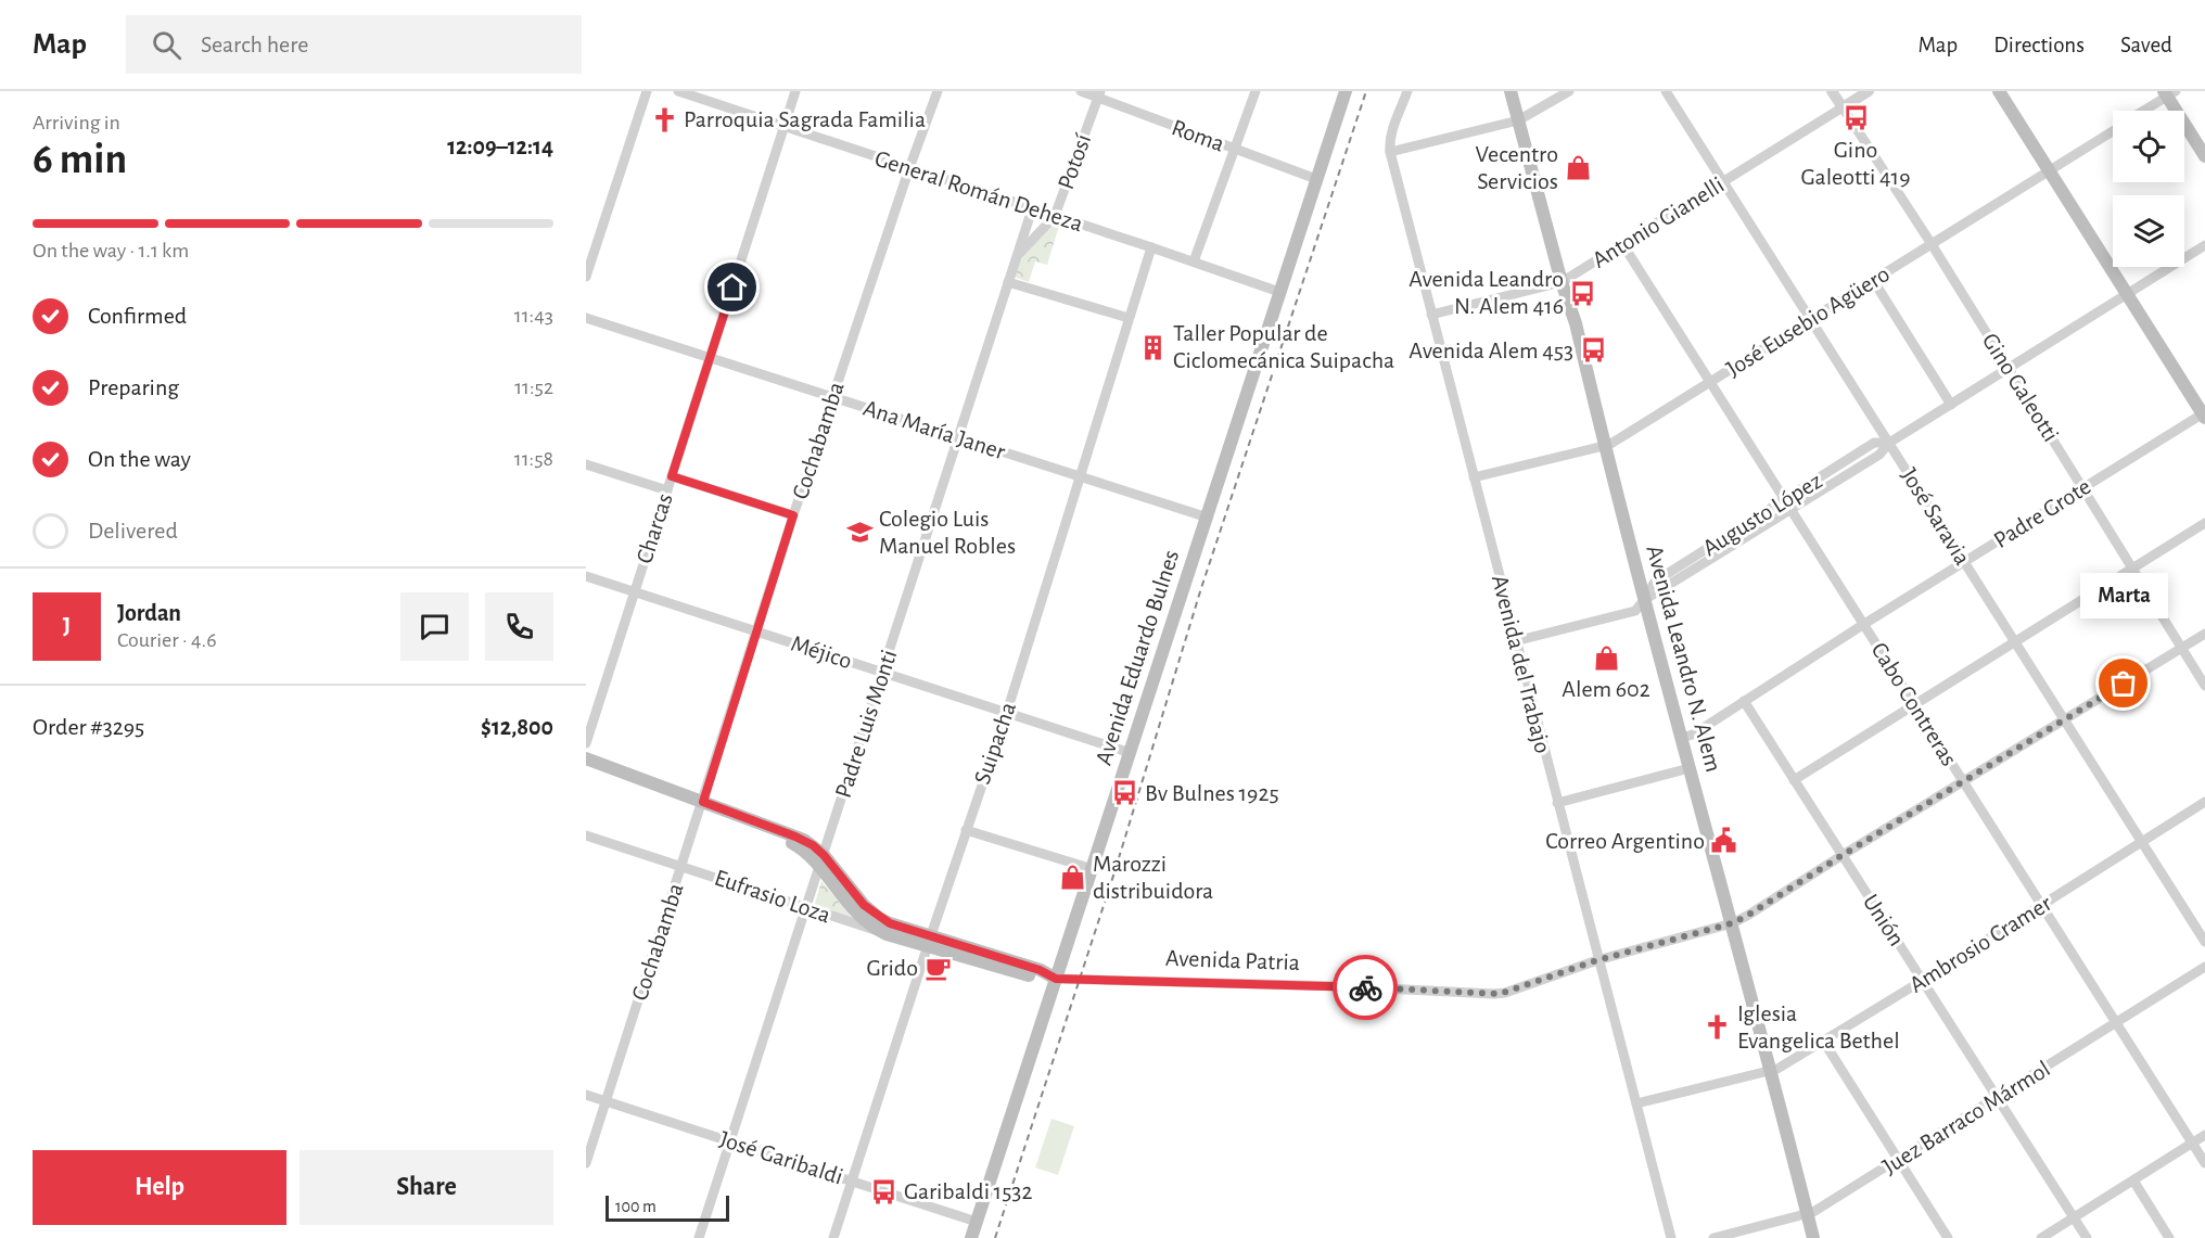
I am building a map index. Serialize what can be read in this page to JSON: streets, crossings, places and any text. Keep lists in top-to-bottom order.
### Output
{
  "streets": {
    "main road": ["Avenida Eduardo Bulnes", "Avenida Leandro N. Alem", "Avenida Patria"],
    "street": [
      "Roma",
      "Potosí",
      "General Román Deheza",
      "Antonio Gianelli",
      "José Eusebio Agüero",
      "Gino Galeotti",
      "Ana María Janer",
      "Cochabamba",
      "Padre Grote",
      "Augusto López",
      "José Saravia",
      "Charcas",
      "Méjico",
      "Avenida del Trabajo",
      "Cabo Contreras",
      "Padre Luis Monti",
      "Suipacha",
      "Eufrasio Loza",
      "Unión",
      "Ambrosio Cramer",
      "Juez Barraco Mármol",
      "José Garibaldi"
    ]
  },
  "crossings": [
    ["Roma", "Potosí"],
    ["Roma", "Avenida Eduardo Bulnes"],
    ["Potosí", "General Román Deheza"],
    ["Potosí", "Padre Luis Monti"],
    ["General Román Deheza", "Cochabamba"],
    ["General Román Deheza", "Charcas"],
    ["General Román Deheza", "Avenida Eduardo Bulnes"],
    ["General Román Deheza", "Padre Luis Monti"],
    ["General Román Deheza", "Suipacha"],
    ["Antonio Gianelli", "Gino Galeotti"],
    ["Antonio Gianelli", "José Saravia"],
    ["Antonio Gianelli", "Avenida Leandro N. Alem"],
    ["Antonio Gianelli", "Avenida del Trabajo"],
    ["Antonio Gianelli", "Cabo Contreras"],
    ["José Eusebio Agüero", "Gino Galeotti"],
    ["José Eusebio Agüero", "José Saravia"],
    ["José Eusebio Agüero", "Avenida Leandro N. Alem"],
    ["José Eusebio Agüero", "Avenida del Trabajo"],
    ["José Eusebio Agüero", "Cabo Contreras"],
    ["Gino Galeotti", "Padre Grote"],
    ["Gino Galeotti", "Augusto López"],
    ["Gino Galeotti", "Avenida Patria"],
    ["Ana María Janer", "Cochabamba"],
    ["Ana María Janer", "Charcas"],
    ["Ana María Janer", "Avenida Eduardo Bulnes"],
    ["Ana María Janer", "Padre Luis Monti"],
    ["Ana María Janer", "Suipacha"],
    ["Cochabamba", "Méjico"],
    ["Cochabamba", "Eufrasio Loza"],
    ["Cochabamba", "Avenida Patria"],
    ["Cochabamba", "José Garibaldi"],
    ["Padre Grote", "José Saravia"],
    ["Padre Grote", "Avenida Leandro N. Alem"],
    ["Padre Grote", "Cabo Contreras"],
    ["Padre Grote", "Unión"],
    ["Augusto López", "José Saravia"],
    ["Augusto López", "Avenida Leandro N. Alem"],
    ["Augusto López", "Avenida del Trabajo"],
    ["Augusto López", "Cabo Contreras"],
    ["José Saravia", "Ambrosio Cramer"],
    ["José Saravia", "Avenida Patria"],
    ["Charcas", "Méjico"],
    ["Méjico", "Avenida Eduardo Bulnes"],
    ["Méjico", "Padre Luis Monti"],
    ["Méjico", "Suipacha"],
    ["Avenida Eduardo Bulnes", "Avenida Patria"],
    ["Avenida Eduardo Bulnes", "José Garibaldi"],
    ["Avenida Leandro N. Alem", "Ambrosio Cramer"],
    ["Avenida Leandro N. Alem", "Avenida Patria"],
    ["Avenida Leandro N. Alem", "Juez Barraco Mármol"],
    ["Avenida del Trabajo", "Ambrosio Cramer"],
    ["Avenida del Trabajo", "Avenida Patria"],
    ["Cabo Contreras", "Ambrosio Cramer"],
    ["Cabo Contreras", "Avenida Patria"],
    ["Cabo Contreras", "Juez Barraco Mármol"],
    ["Padre Luis Monti", "Eufrasio Loza"],
    ["Padre Luis Monti", "Avenida Patria"],
    ["Padre Luis Monti", "José Garibaldi"],
    ["Suipacha", "Avenida Patria"],
    ["Suipacha", "José Garibaldi"],
    ["Eufrasio Loza", "Avenida Patria"],
    ["Unión", "Ambrosio Cramer"],
    ["Unión", "Avenida Patria"],
    ["Unión", "Juez Barraco Mármol"]
  ],
  "places": {
    "bus stop": [
      "Gino Galeotti 419",
      "Avenida Leandro N. Alem 416",
      "Avenida Alem 453",
      "Bv Bulnes 1925",
      "Garibaldi 1532"
    ],
    "church": ["Parroquia Sagrada Familia", "Iglesia Evangelica Bethel"],
    "shop": ["Vecentro Servicios", "Alem 602", "Marozzi distribuidora"],
    "building": ["Taller Popular de Ciclomecánica Suipacha"],
    "school or university": ["Colegio Luis Manuel Robles"],
    "other": ["Marta"],
    "public building": ["Correo Argentino"],
    "cafe": ["Grido"]
  },
  "scale_bar": "100 m",
  "page": {
    "header": "Map",
    "search": "Search here",
    "nav": ["Map", "Directions", "Saved"],
    "heading": ["6 min", "Arriving in", "12:09–12:14"],
    "panel": [
      "Jordan",
      "Courier · 4.6",
      "Order #3295",
      "$12,800"
    ],
    "bar": "On the way · 1.1 km",
    "list": [
      ["Confirmed", "11:43"],
      ["Preparing", "11:52"],
      ["On the way", "11:58"],
      "Delivered"
    ],
    "bubble": "Marta",
    "round": "J",
    "buttons": ["Help", "Share"],
    "scale": "100 m"
  }
}
